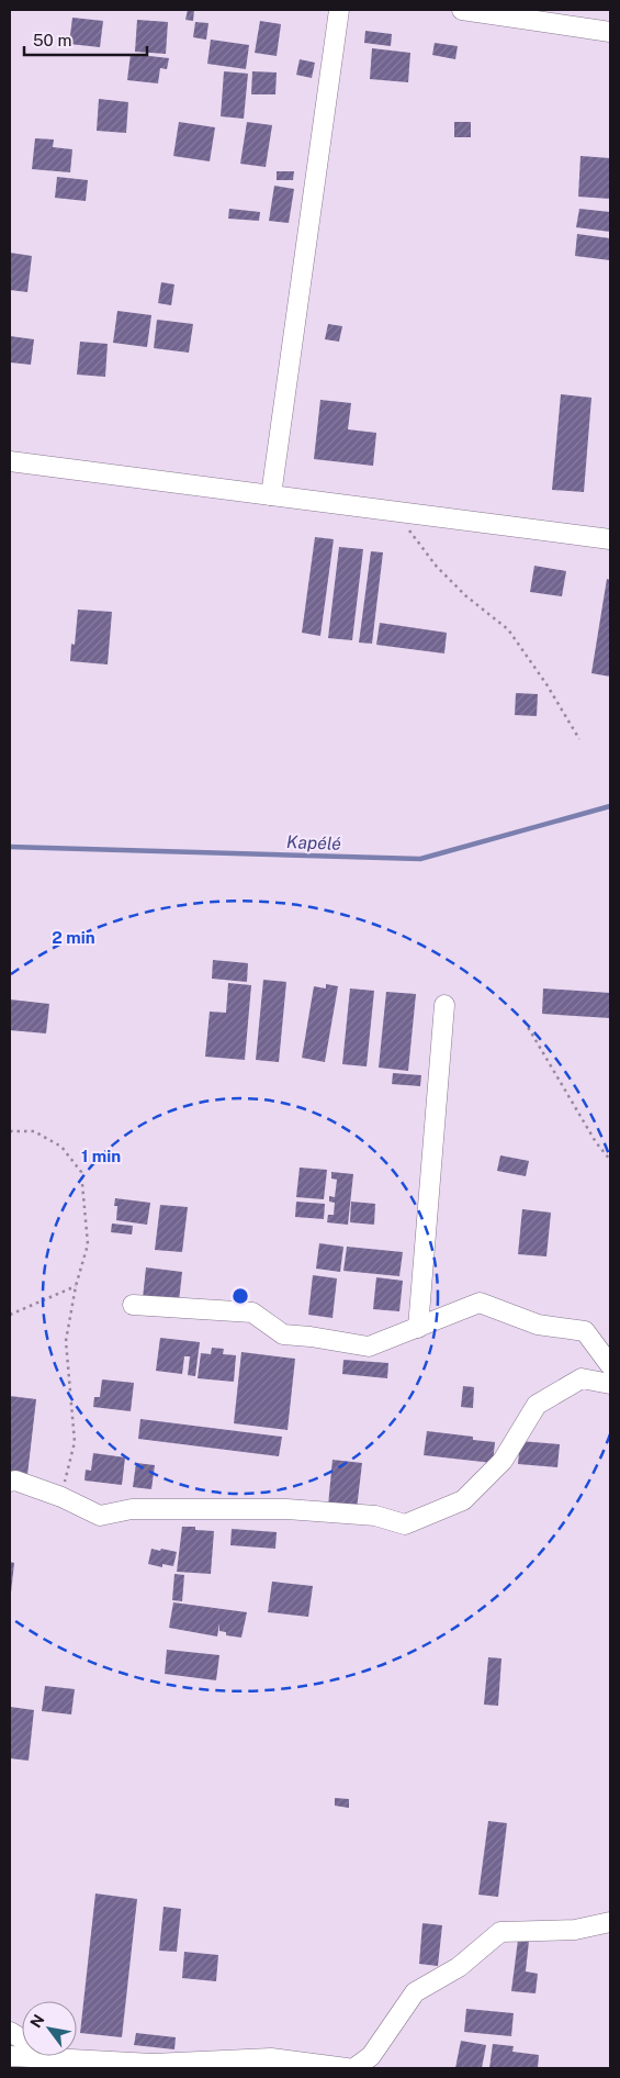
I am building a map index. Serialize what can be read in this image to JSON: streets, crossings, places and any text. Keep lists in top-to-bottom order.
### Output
{
  "water": ["Kapélé"],
  "scale_bar": "50 m",
  "north": "top left",
  "rings": ["2 min", "1 min"]
}
